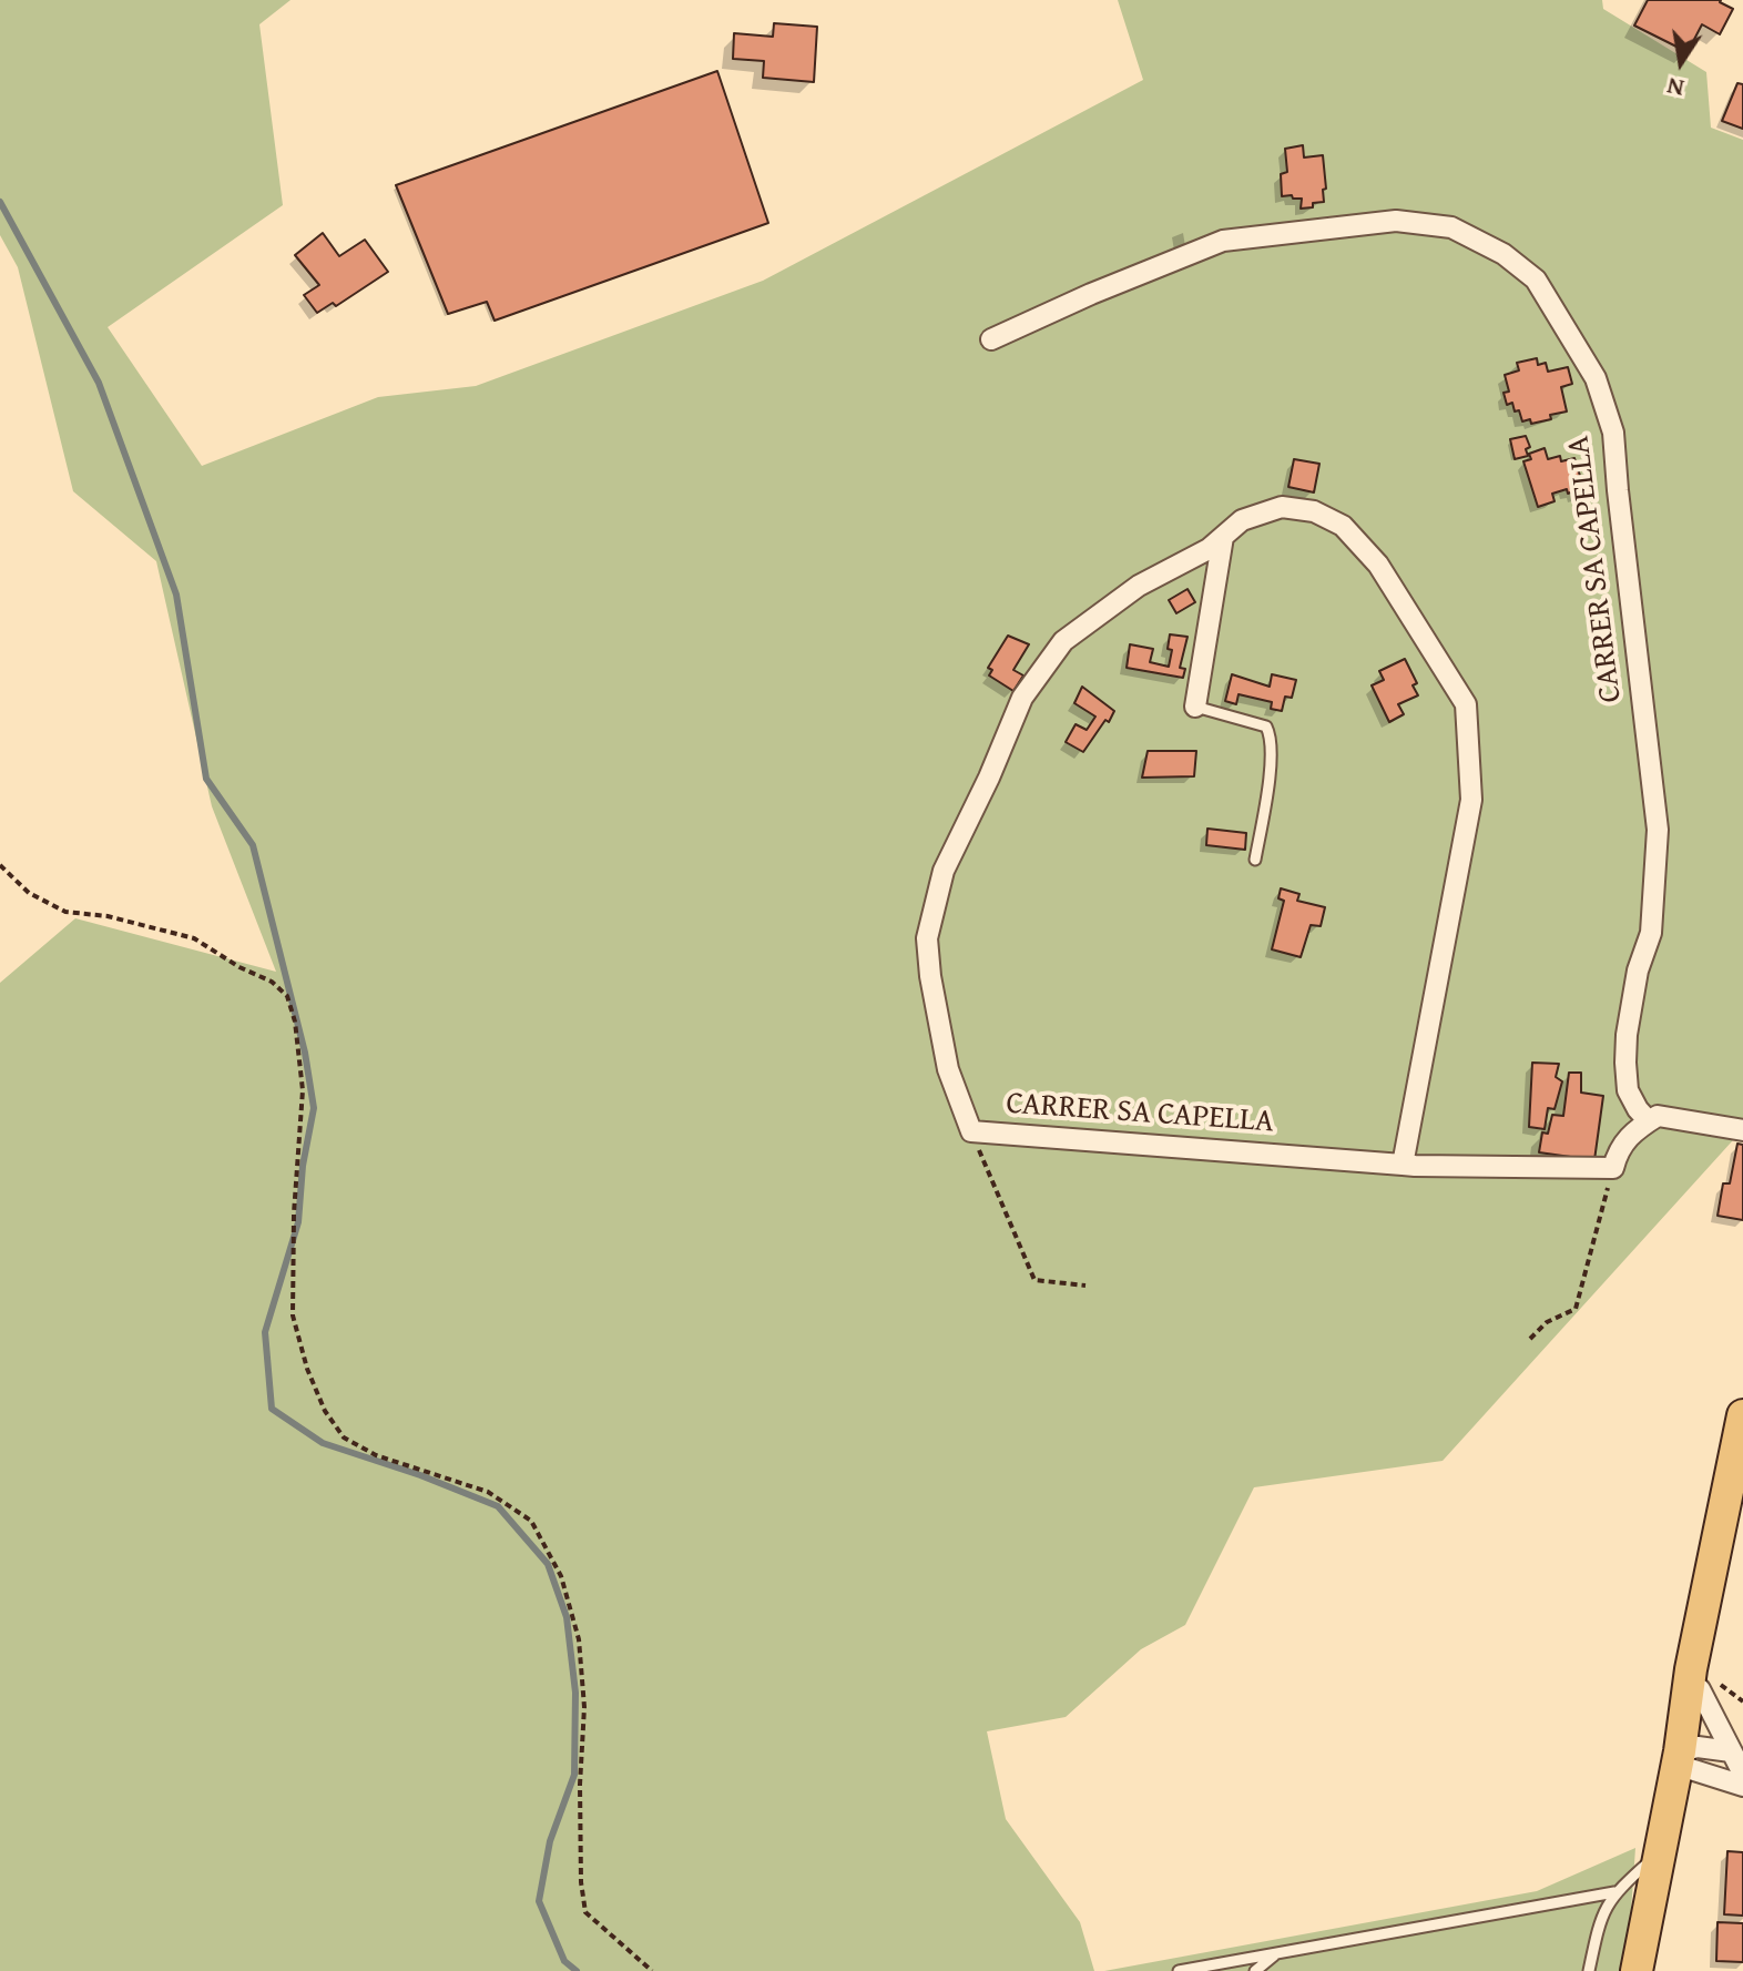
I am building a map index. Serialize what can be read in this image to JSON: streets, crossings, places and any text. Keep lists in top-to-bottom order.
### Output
{
  "streets": {
    "street": ["CARRER SA CAPELLA"]
  },
  "north": "bottom"
}
